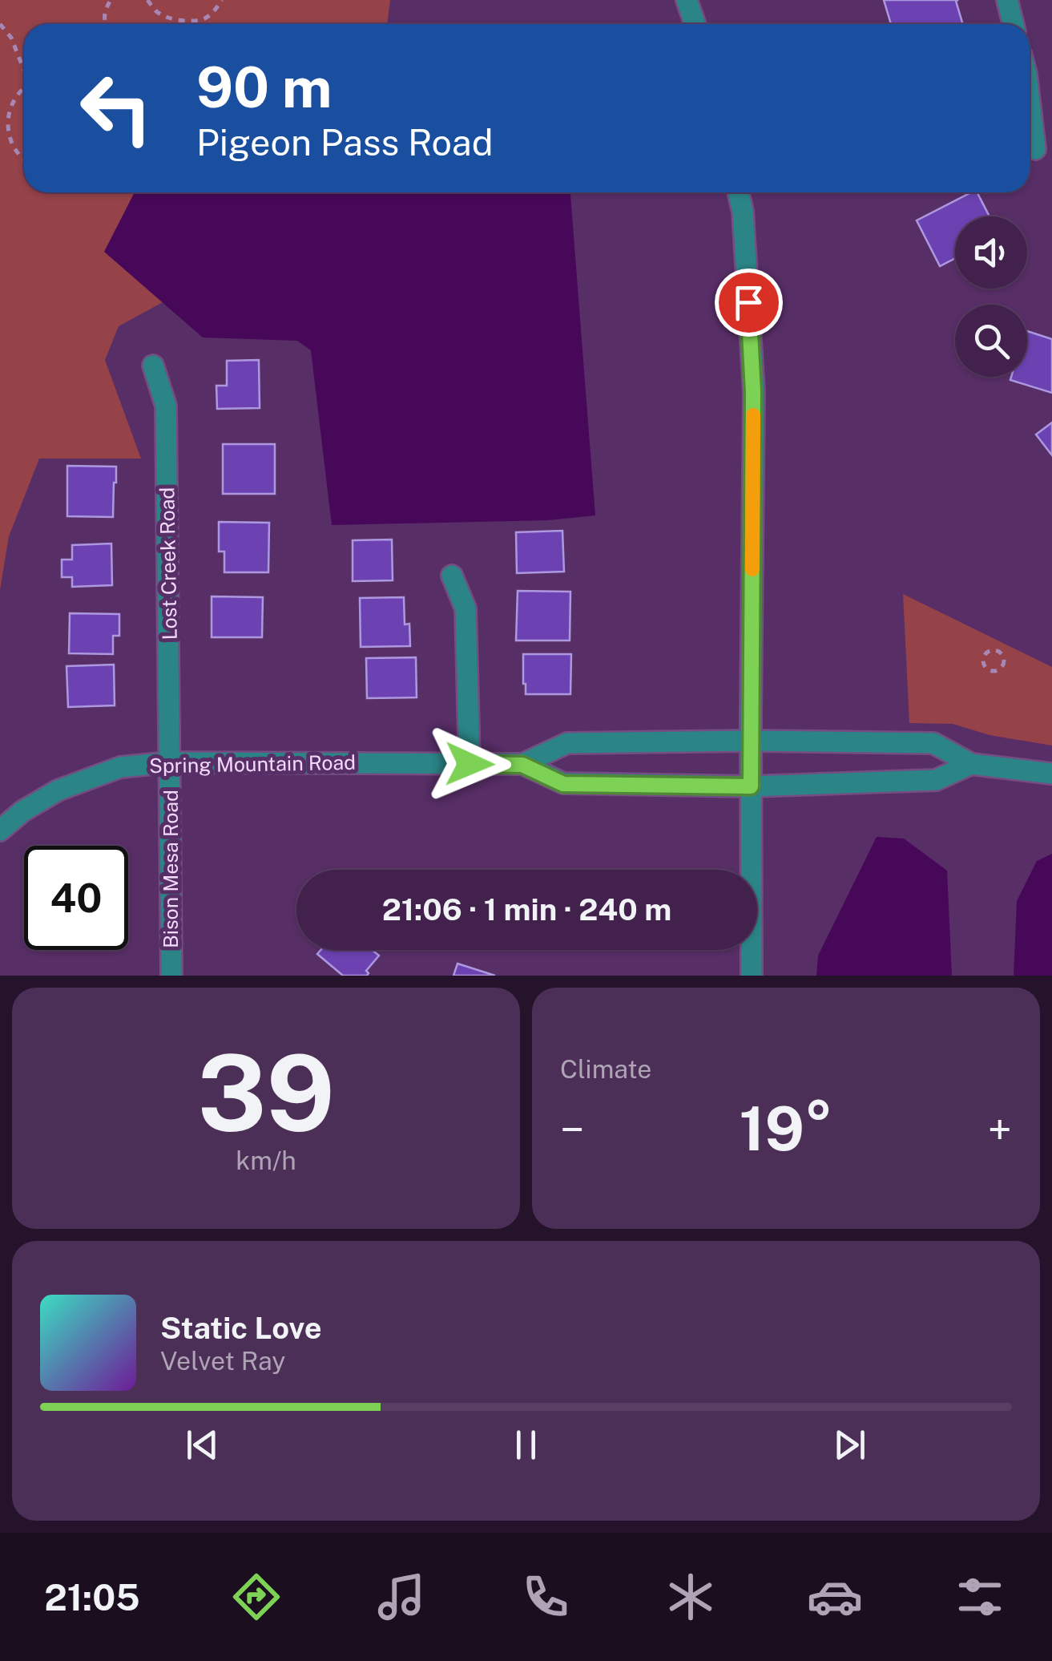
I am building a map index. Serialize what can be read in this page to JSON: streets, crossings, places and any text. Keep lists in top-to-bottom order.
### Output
{
  "streets": {
    "street": ["Lost Creek Road", "Spring Mountain Road", "Bison Mesa Road"]
  },
  "crossings": [
    ["Lost Creek Road", "Spring Mountain Road"],
    ["Lost Creek Road", "Bison Mesa Road"],
    ["Spring Mountain Road", "Bison Mesa Road"]
  ],
  "page": {
    "turn": ["90 m", "Pigeon Pass Road"],
    "limit": "40",
    "trip": "21:06 · 1 min · 240 m",
    "tile": [
      ["39", "km/h"],
      "Climate"
    ],
    "heat": ["−", "19°", "+"],
    "song": ["Static Love", "Velvet Ray"],
    "tabs": "21:05"
  }
}
